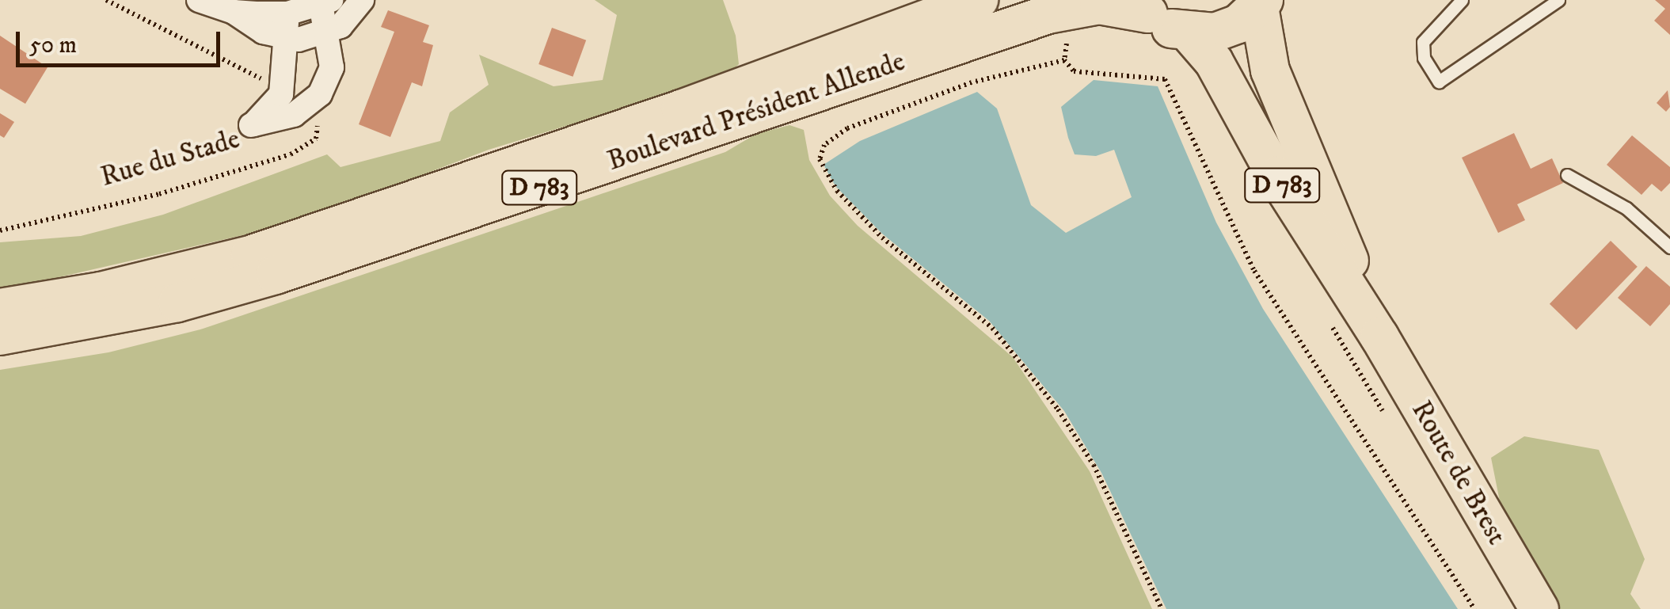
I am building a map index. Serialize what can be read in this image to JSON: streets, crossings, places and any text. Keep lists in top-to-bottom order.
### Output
{
  "streets": {
    "main road": ["Boulevard Président Allende", "D 783", "Route de Brest"],
    "street": ["Rue du Stade"]
  },
  "crossings": [
    ["Boulevard Président Allende", "Route de Brest"]
  ],
  "scale_bar": "50 m"
}
